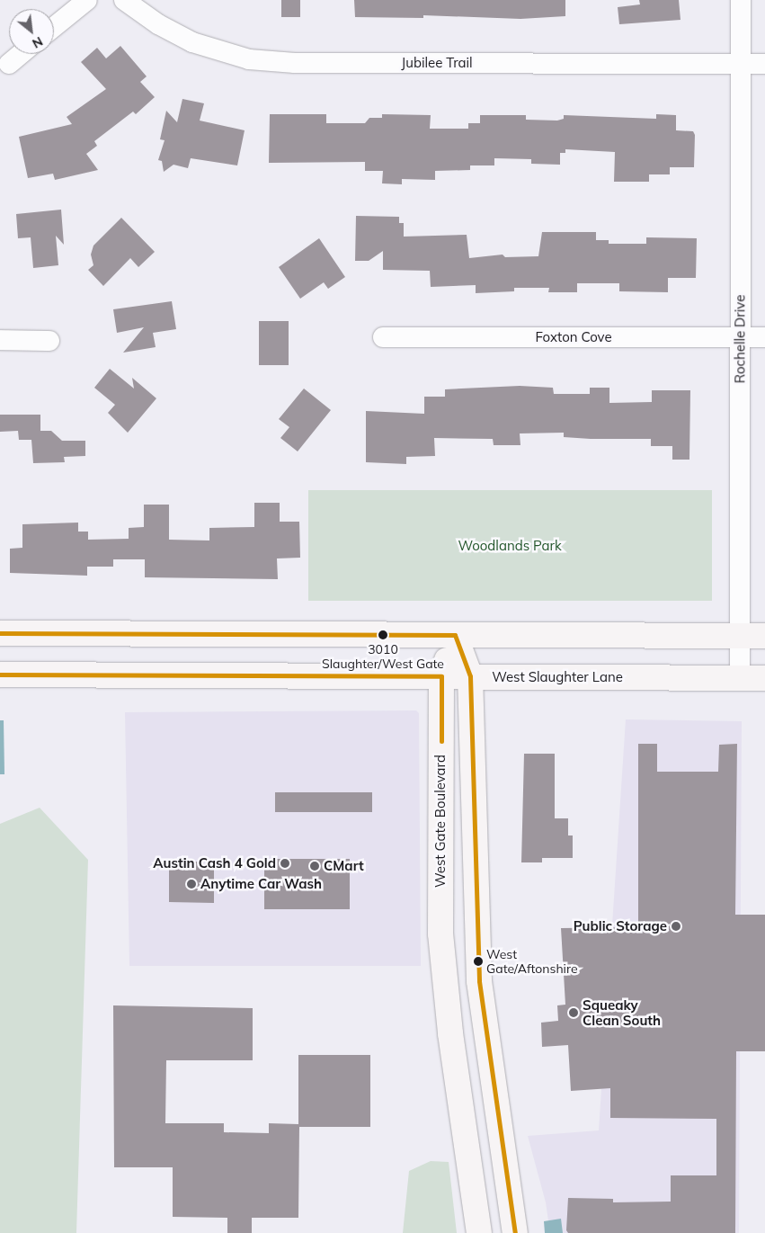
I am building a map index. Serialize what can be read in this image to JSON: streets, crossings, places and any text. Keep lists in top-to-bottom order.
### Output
{
  "streets": {
    "main road": ["West Slaughter Lane", "West Gate Boulevard"],
    "street": ["Jubilee Trail", "Foxton Cove", "Rochelle Drive"]
  },
  "crossings": [
    ["Jubilee Trail", "Rochelle Drive"],
    ["Foxton Cove", "Rochelle Drive"],
    ["Rochelle Drive", "West Slaughter Lane"],
    ["West Slaughter Lane", "West Gate Boulevard"]
  ],
  "parks": ["Woodlands Park"],
  "places": [
    "3010 Slaughter/West Gate",
    "Austin Cash 4 Gold",
    "CMart",
    "Anytime Car Wash",
    "Public Storage",
    "West Gate/Aftonshire",
    "Squeaky Clean South"
  ],
  "north": "bottom right"
}
